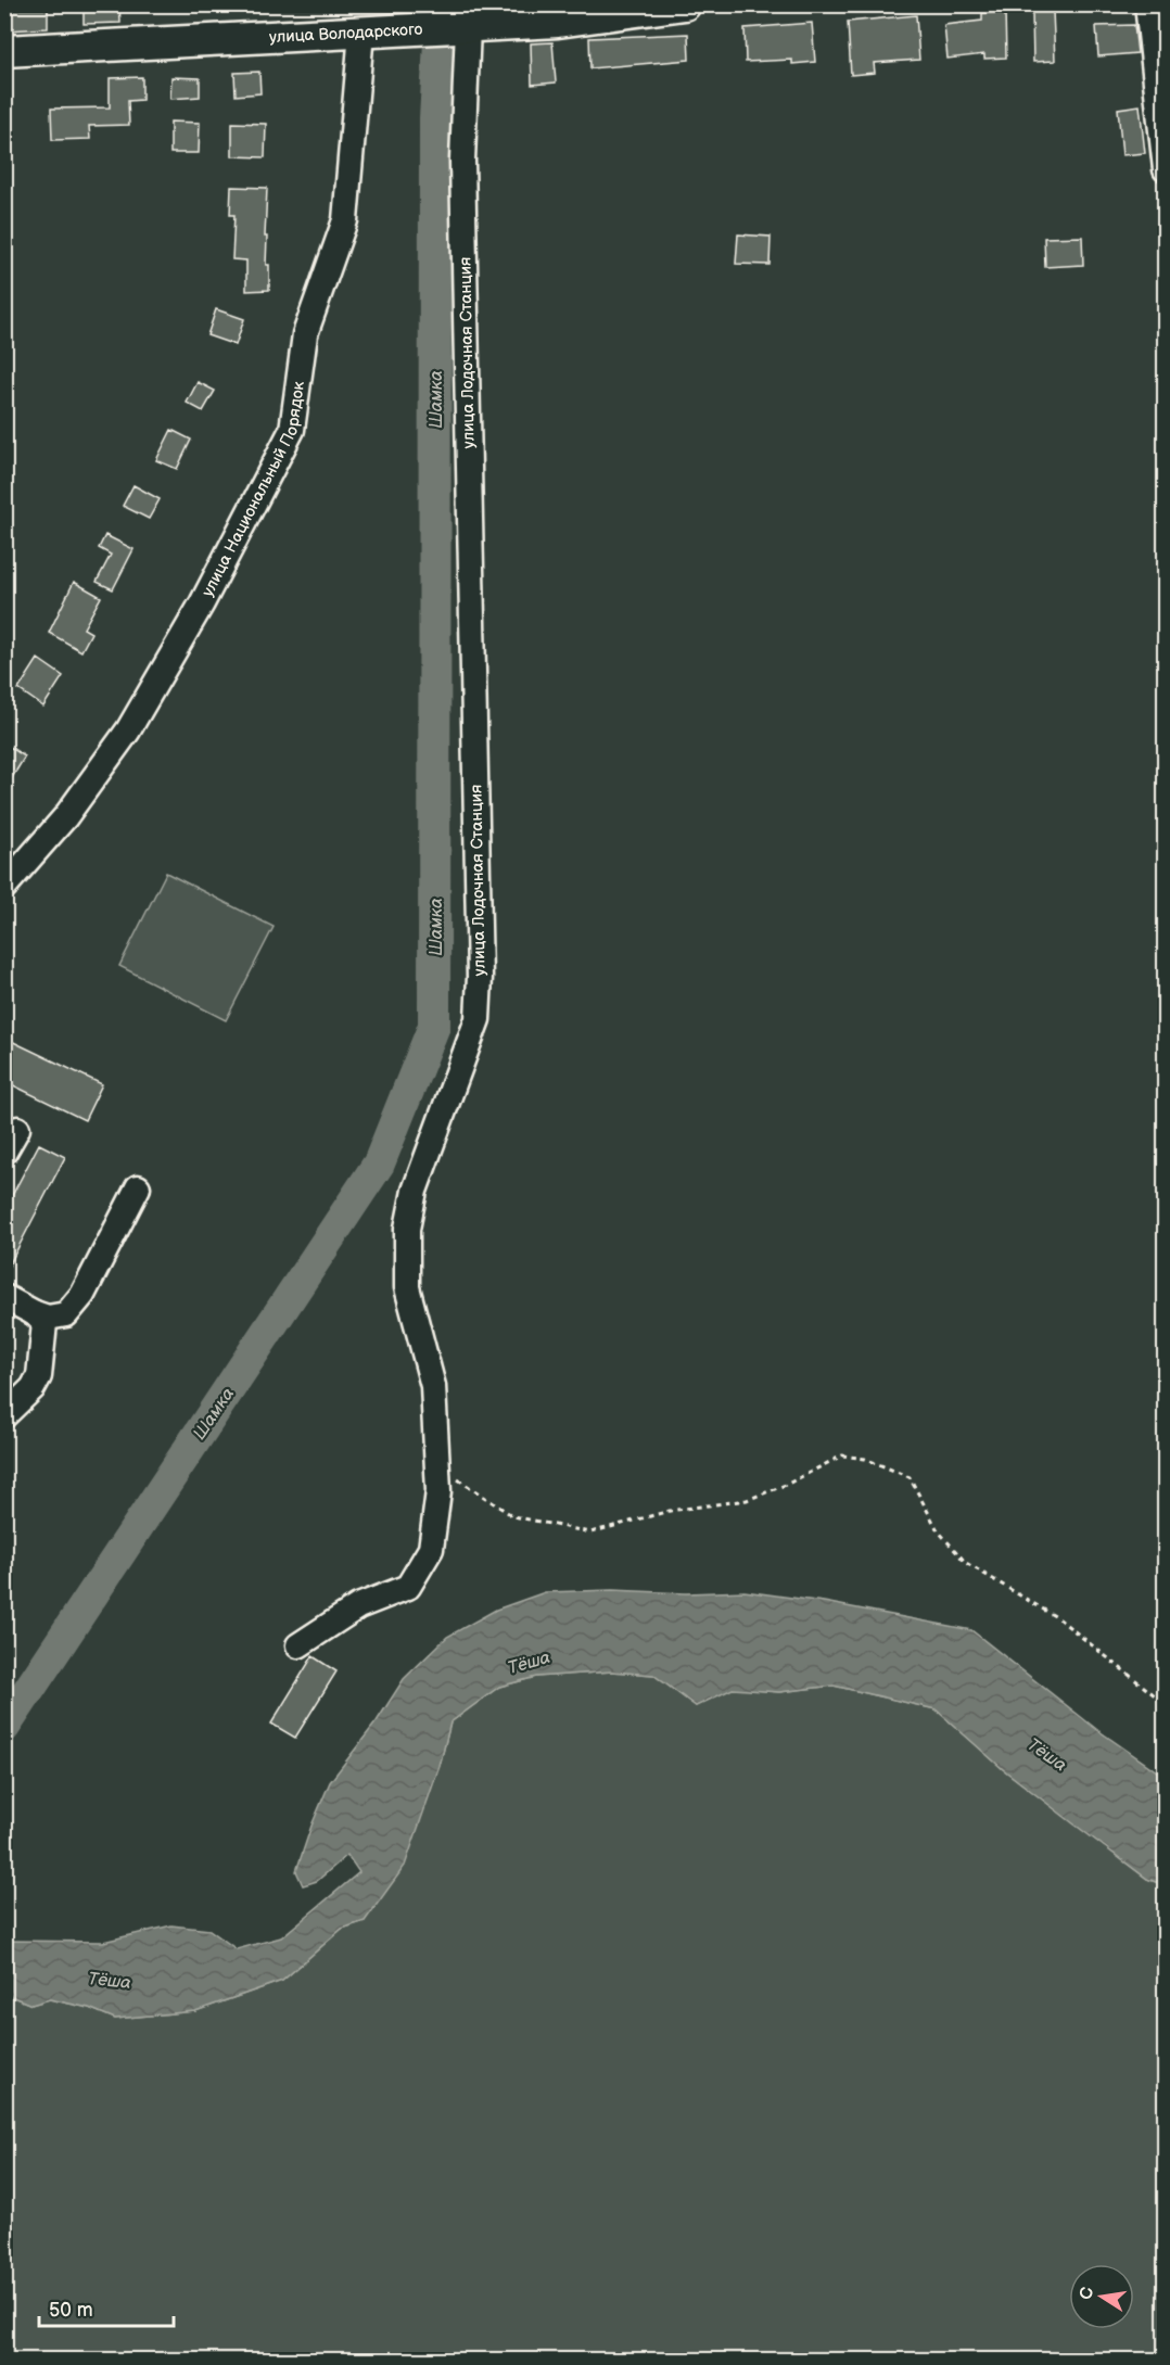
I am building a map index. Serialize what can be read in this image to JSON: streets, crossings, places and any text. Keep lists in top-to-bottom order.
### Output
{
  "streets": {
    "main road": ["улица Володарского"],
    "street": ["улица Лодочная Станция", "улица Национальный Порядок"]
  },
  "crossings": [
    ["улица Володарского", "улица Лодочная Станция"],
    ["улица Володарского", "улица Национальный Порядок"]
  ],
  "water": ["Шамка", "Тёша"],
  "scale_bar": "50 m",
  "north": "left"
}
